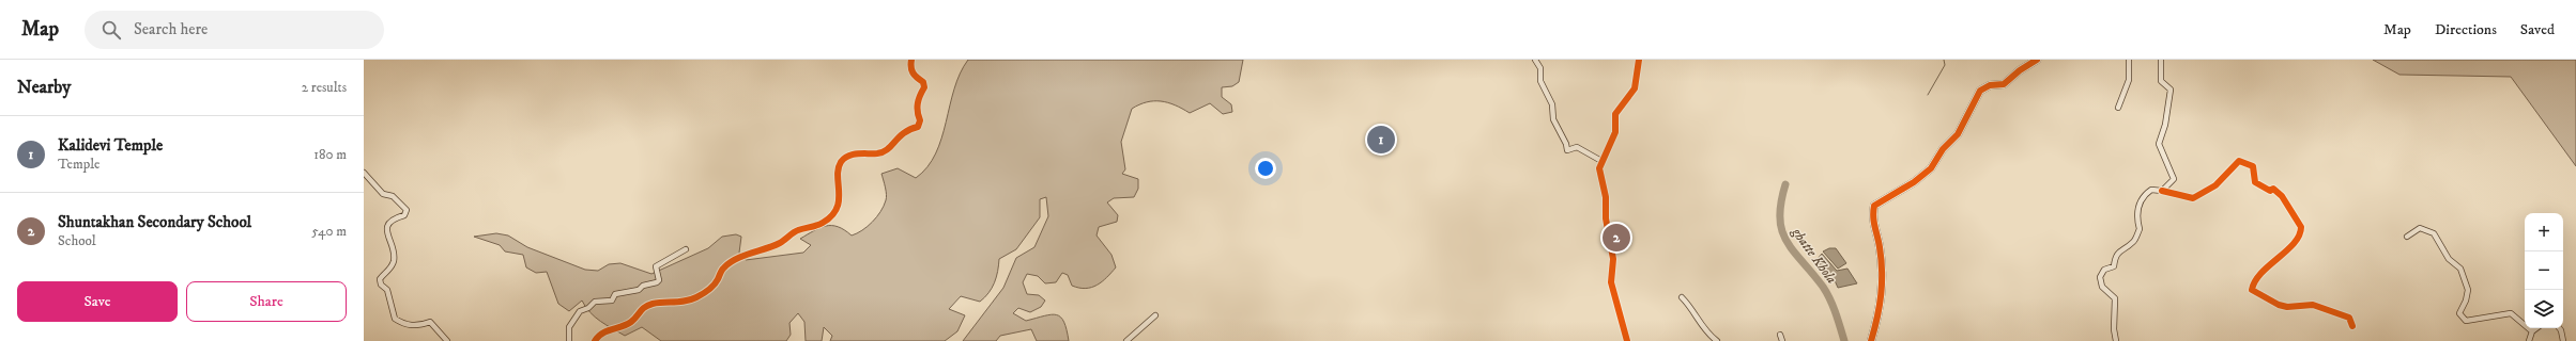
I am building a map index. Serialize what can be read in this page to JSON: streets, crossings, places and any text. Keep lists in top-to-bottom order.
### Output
{
  "water": ["ghatte Khola"],
  "page": {
    "header": "Map",
    "search": "Search here",
    "nav": ["Map", "Directions", "Saved"],
    "heading": ["Nearby", "2 results"],
    "list": [
      {
        "mark": "1",
        "name": "Kalidevi Temple",
        "note": "Temple",
        "value": "180 m"
      },
      {
        "mark": "2",
        "name": "Shuntakhan Secondary School",
        "note": "School",
        "value": "540 m"
      }
    ],
    "pins": ["1", "2"],
    "map_buttons": ["+", "−"],
    "buttons": ["Save", "Share"]
  }
}
